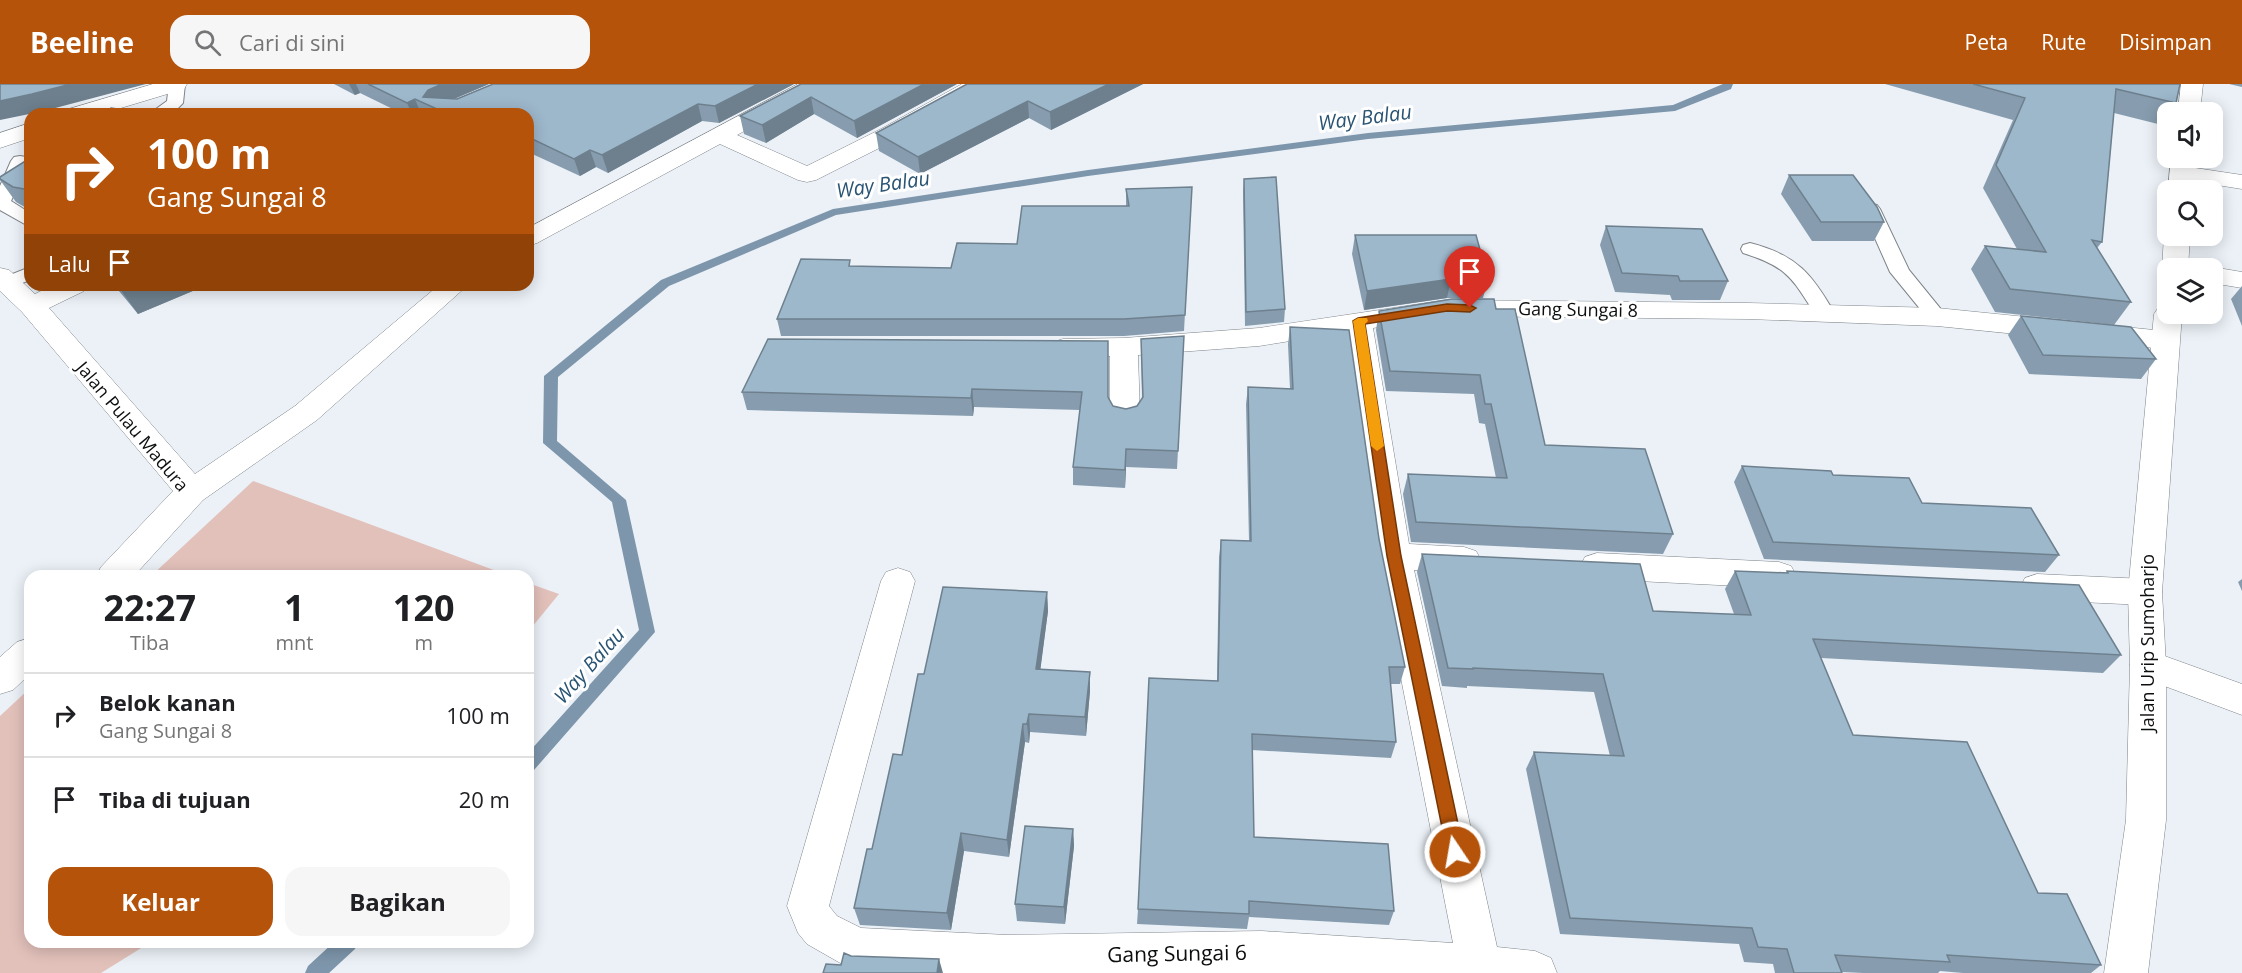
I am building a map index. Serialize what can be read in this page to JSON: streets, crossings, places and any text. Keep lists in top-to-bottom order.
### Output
{
  "streets": {
    "street": [
      "Gang Sungai 8",
      "Jalan Pulau Madura",
      "Jalan Urip Sumoharjo",
      "Gang Sungai 6"
    ]
  },
  "crossings": [
    ["Gang Sungai 8", "Jalan Urip Sumoharjo"]
  ],
  "water": ["Way Balau"],
  "page": {
    "header": "Beeline",
    "search": "Cari di sini",
    "nav": ["Peta", "Rute", "Disimpan"],
    "turn": ["100 m", "Gang Sungai 8"],
    "then": "Lalu",
    "eta": [
      "22:27",
      "Tiba",
      "1",
      "mnt",
      "120",
      "m"
    ],
    "list": [
      {
        "name": "Belok kanan",
        "note": "Gang Sungai 8",
        "value": "100 m"
      },
      {
        "name": "Tiba di tujuan",
        "value": "20 m"
      }
    ],
    "buttons": ["Keluar", "Bagikan"]
  }
}
